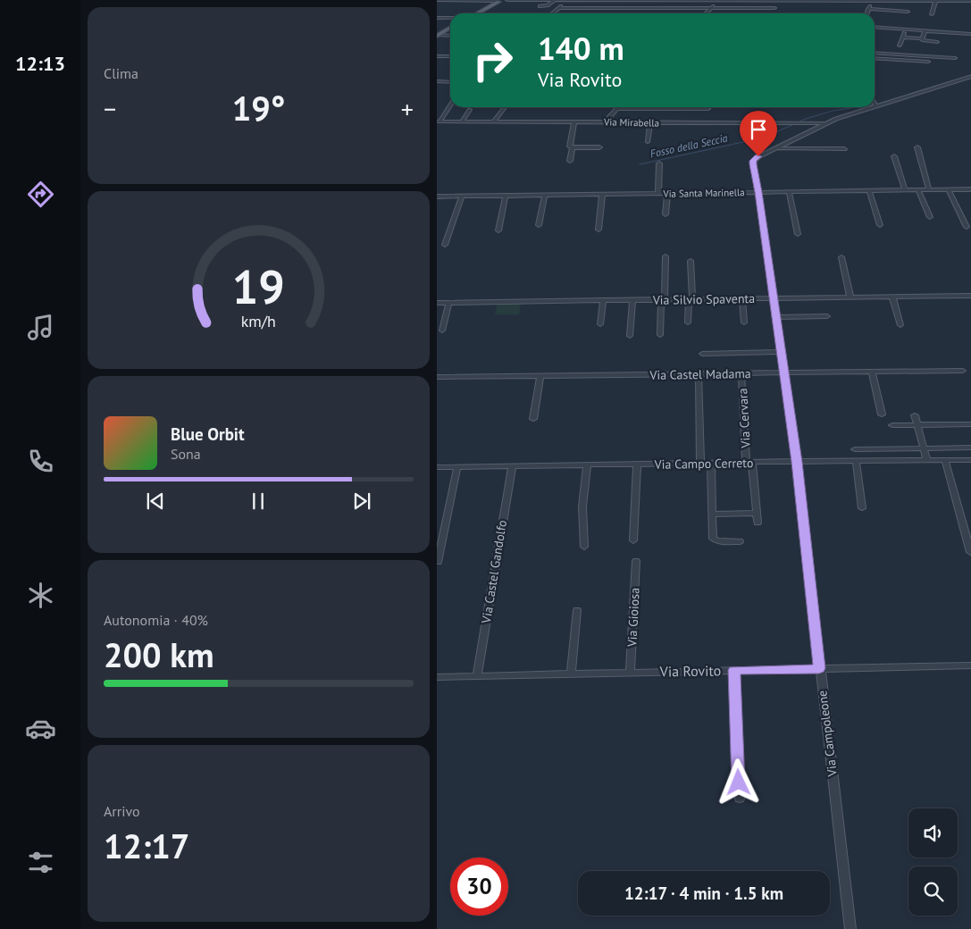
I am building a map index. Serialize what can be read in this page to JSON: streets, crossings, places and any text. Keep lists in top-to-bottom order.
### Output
{
  "streets": {
    "street": [
      "Via Mirabella",
      "Via Santa Marinella",
      "Via Silvio Spaventa",
      "Via Castel Madama",
      "Via Cervara",
      "Via Campo Cerreto",
      "Via Castel Gandolfo",
      "Via Gioiosa",
      "Via Rovito",
      "Via Campoleone"
    ]
  },
  "crossings": [
    ["Via Mirabella", "Via Campoleone"],
    ["Via Santa Marinella", "Via Campoleone"],
    ["Via Silvio Spaventa", "Via Campoleone"],
    ["Via Castel Madama", "Via Cervara"],
    ["Via Castel Madama", "Via Campoleone"],
    ["Via Cervara", "Via Campo Cerreto"],
    ["Via Campo Cerreto", "Via Castel Gandolfo"],
    ["Via Campo Cerreto", "Via Campoleone"],
    ["Via Castel Gandolfo", "Via Rovito"],
    ["Via Gioiosa", "Via Rovito"],
    ["Via Rovito", "Via Campoleone"]
  ],
  "water": ["Fosso della Seccia"],
  "page": {
    "tabs": "12:13",
    "tile": [
      "Clima",
      ["Autonomia · 40%", "200 km"],
      ["Arrivo", "12:17"]
    ],
    "turn": ["140 m", "Via Rovito"],
    "heat": ["−", "19°", "+"],
    "song": ["Blue Orbit", "Sona"],
    "limit": "30",
    "trip": "12:17 · 4 min · 1.5 km",
    "gauge": ["19", "km/h"]
  }
}
